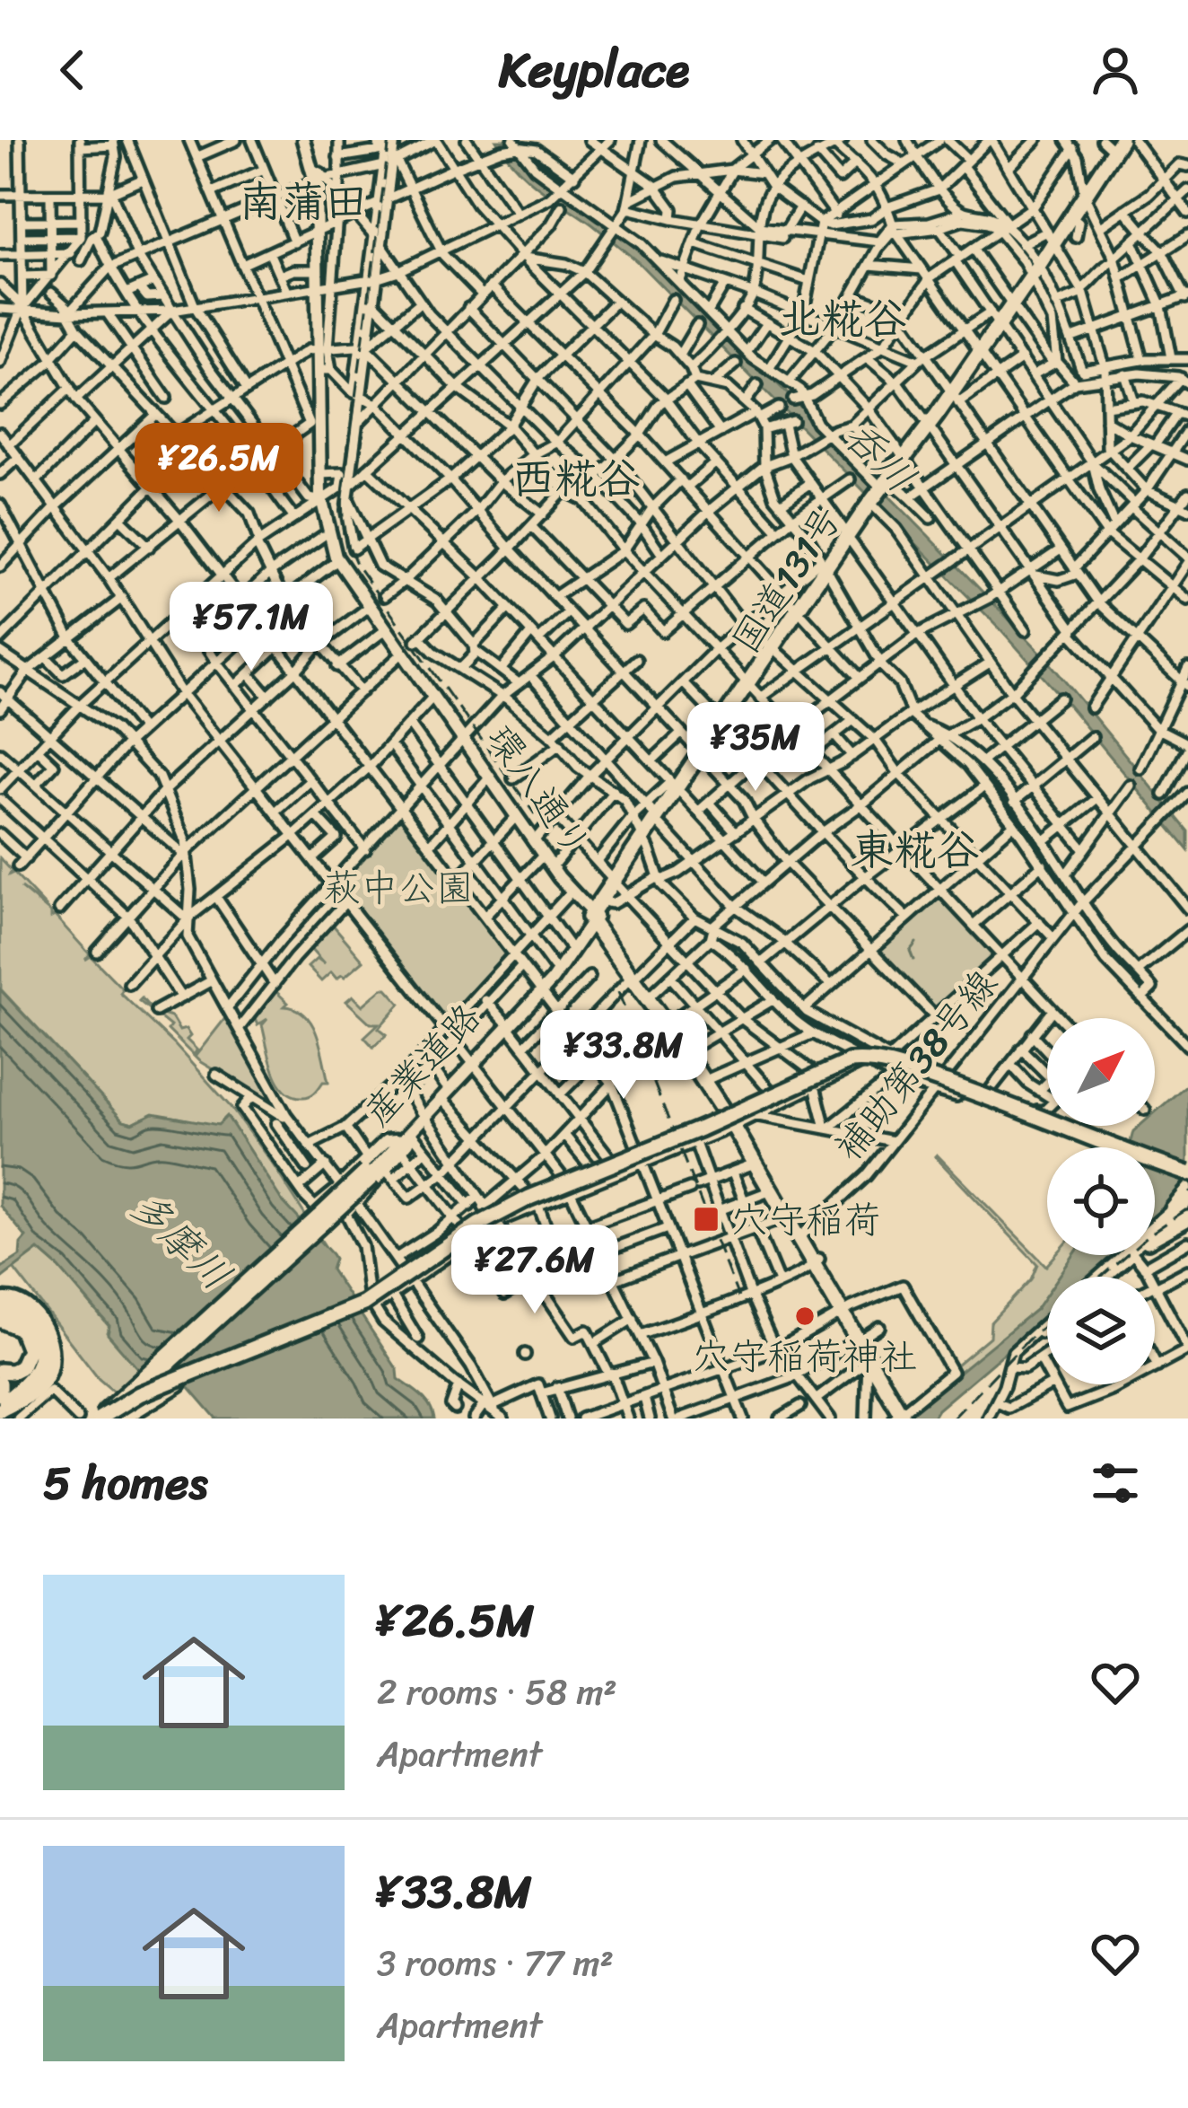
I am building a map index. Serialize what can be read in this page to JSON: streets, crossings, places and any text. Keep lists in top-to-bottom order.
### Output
{
  "streets": {
    "highway": ["国道131号", "環八通り", "産業道路"],
    "street": ["補助第38号線"]
  },
  "crossings": [
    ["国道131号", "産業道路"],
    ["国道131号", "補助第38号線"],
    ["環八通り", "産業道路"],
    ["環八通り", "補助第38号線"],
    ["産業道路", "補助第38号線"]
  ],
  "districts": [
    "南蒲田",
    "北糀谷",
    "西糀谷",
    "東糀谷"
  ],
  "water": ["呑川", "多摩川"],
  "parks": ["萩中公園"],
  "places": {
    "transit": ["穴守稲荷"],
    "other": ["穴守稲荷神社"]
  },
  "north": "top right",
  "page": {
    "header": "Keyplace",
    "price": [
      "¥26.5M",
      "¥57.1M",
      "¥35M",
      "¥33.8M",
      "¥27.6M"
    ],
    "heading": "5 homes",
    "list": [
      {
        "name": "¥26.5M",
        "note": "2 rooms · 58 m² · Apartment"
      },
      {
        "name": "¥33.8M",
        "note": "3 rooms · 77 m² · Apartment"
      }
    ]
  }
}
